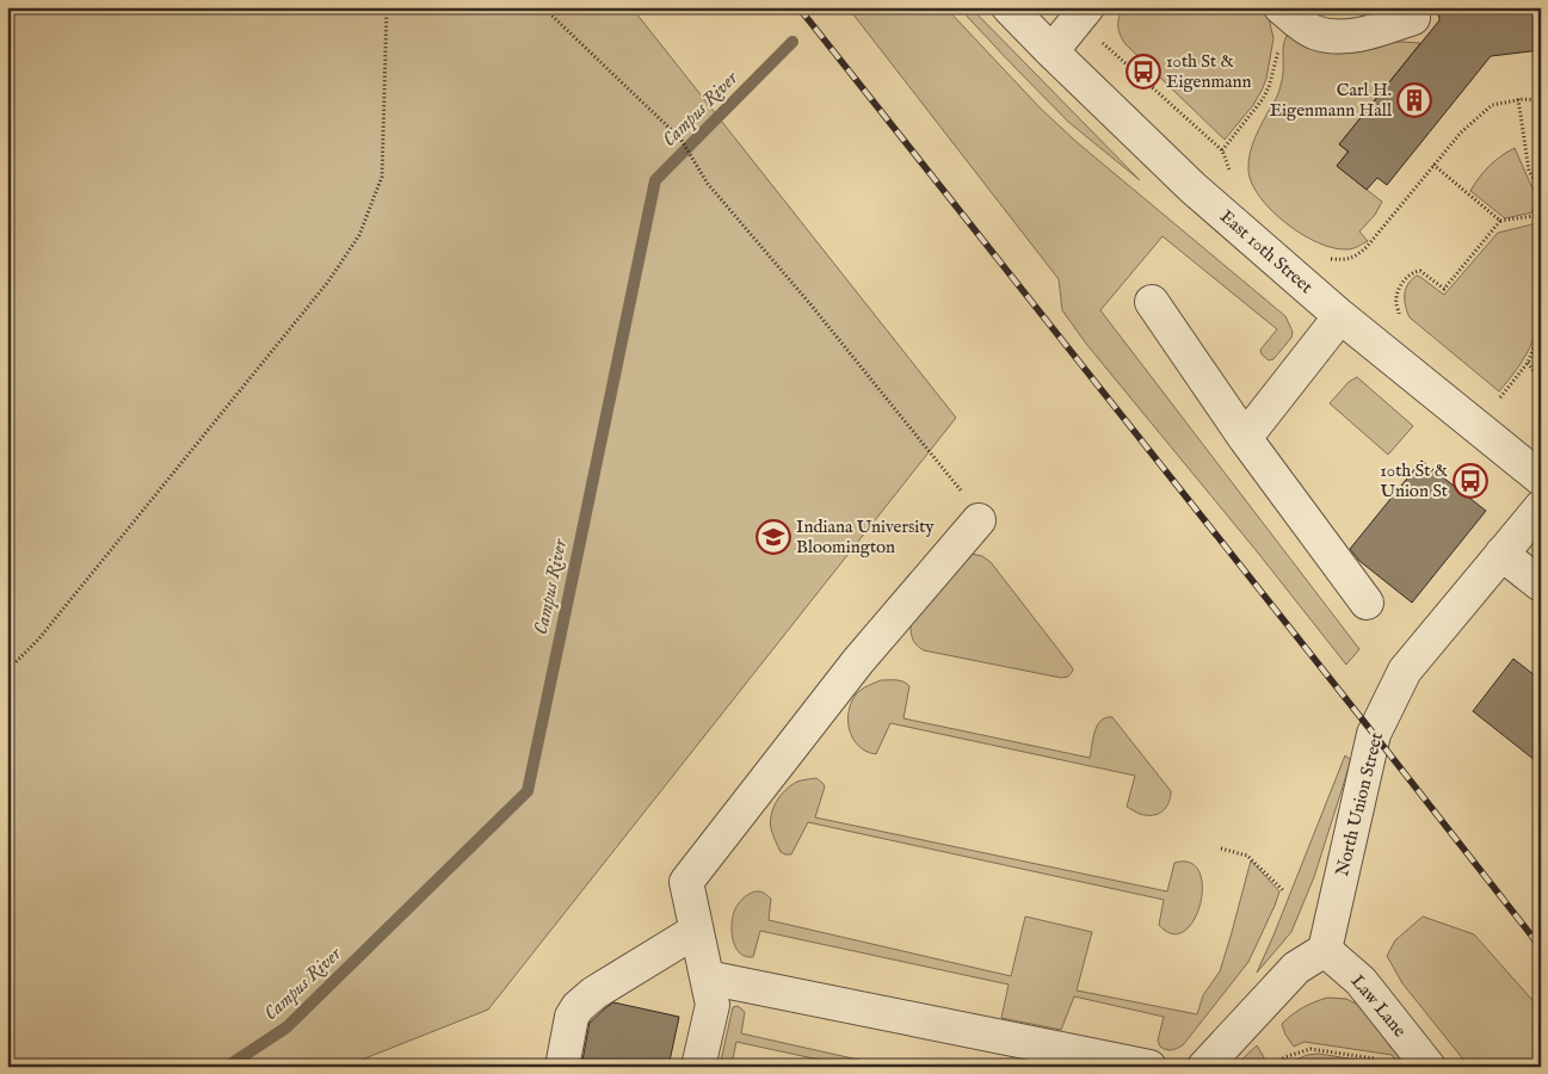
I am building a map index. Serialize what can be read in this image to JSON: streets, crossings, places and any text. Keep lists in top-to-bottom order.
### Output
{
  "streets": {
    "street": ["East 10th Street", "North Union Street", "Law Lane"]
  },
  "crossings": [
    ["North Union Street", "Law Lane"]
  ],
  "water": ["Campus River"],
  "places": {
    "bus stop": ["10th St & Eigenmann", "10th St & Union St"],
    "building": ["Carl H. Eigenmann Hall"],
    "school or university": ["Indiana University Bloomington"]
  }
}
